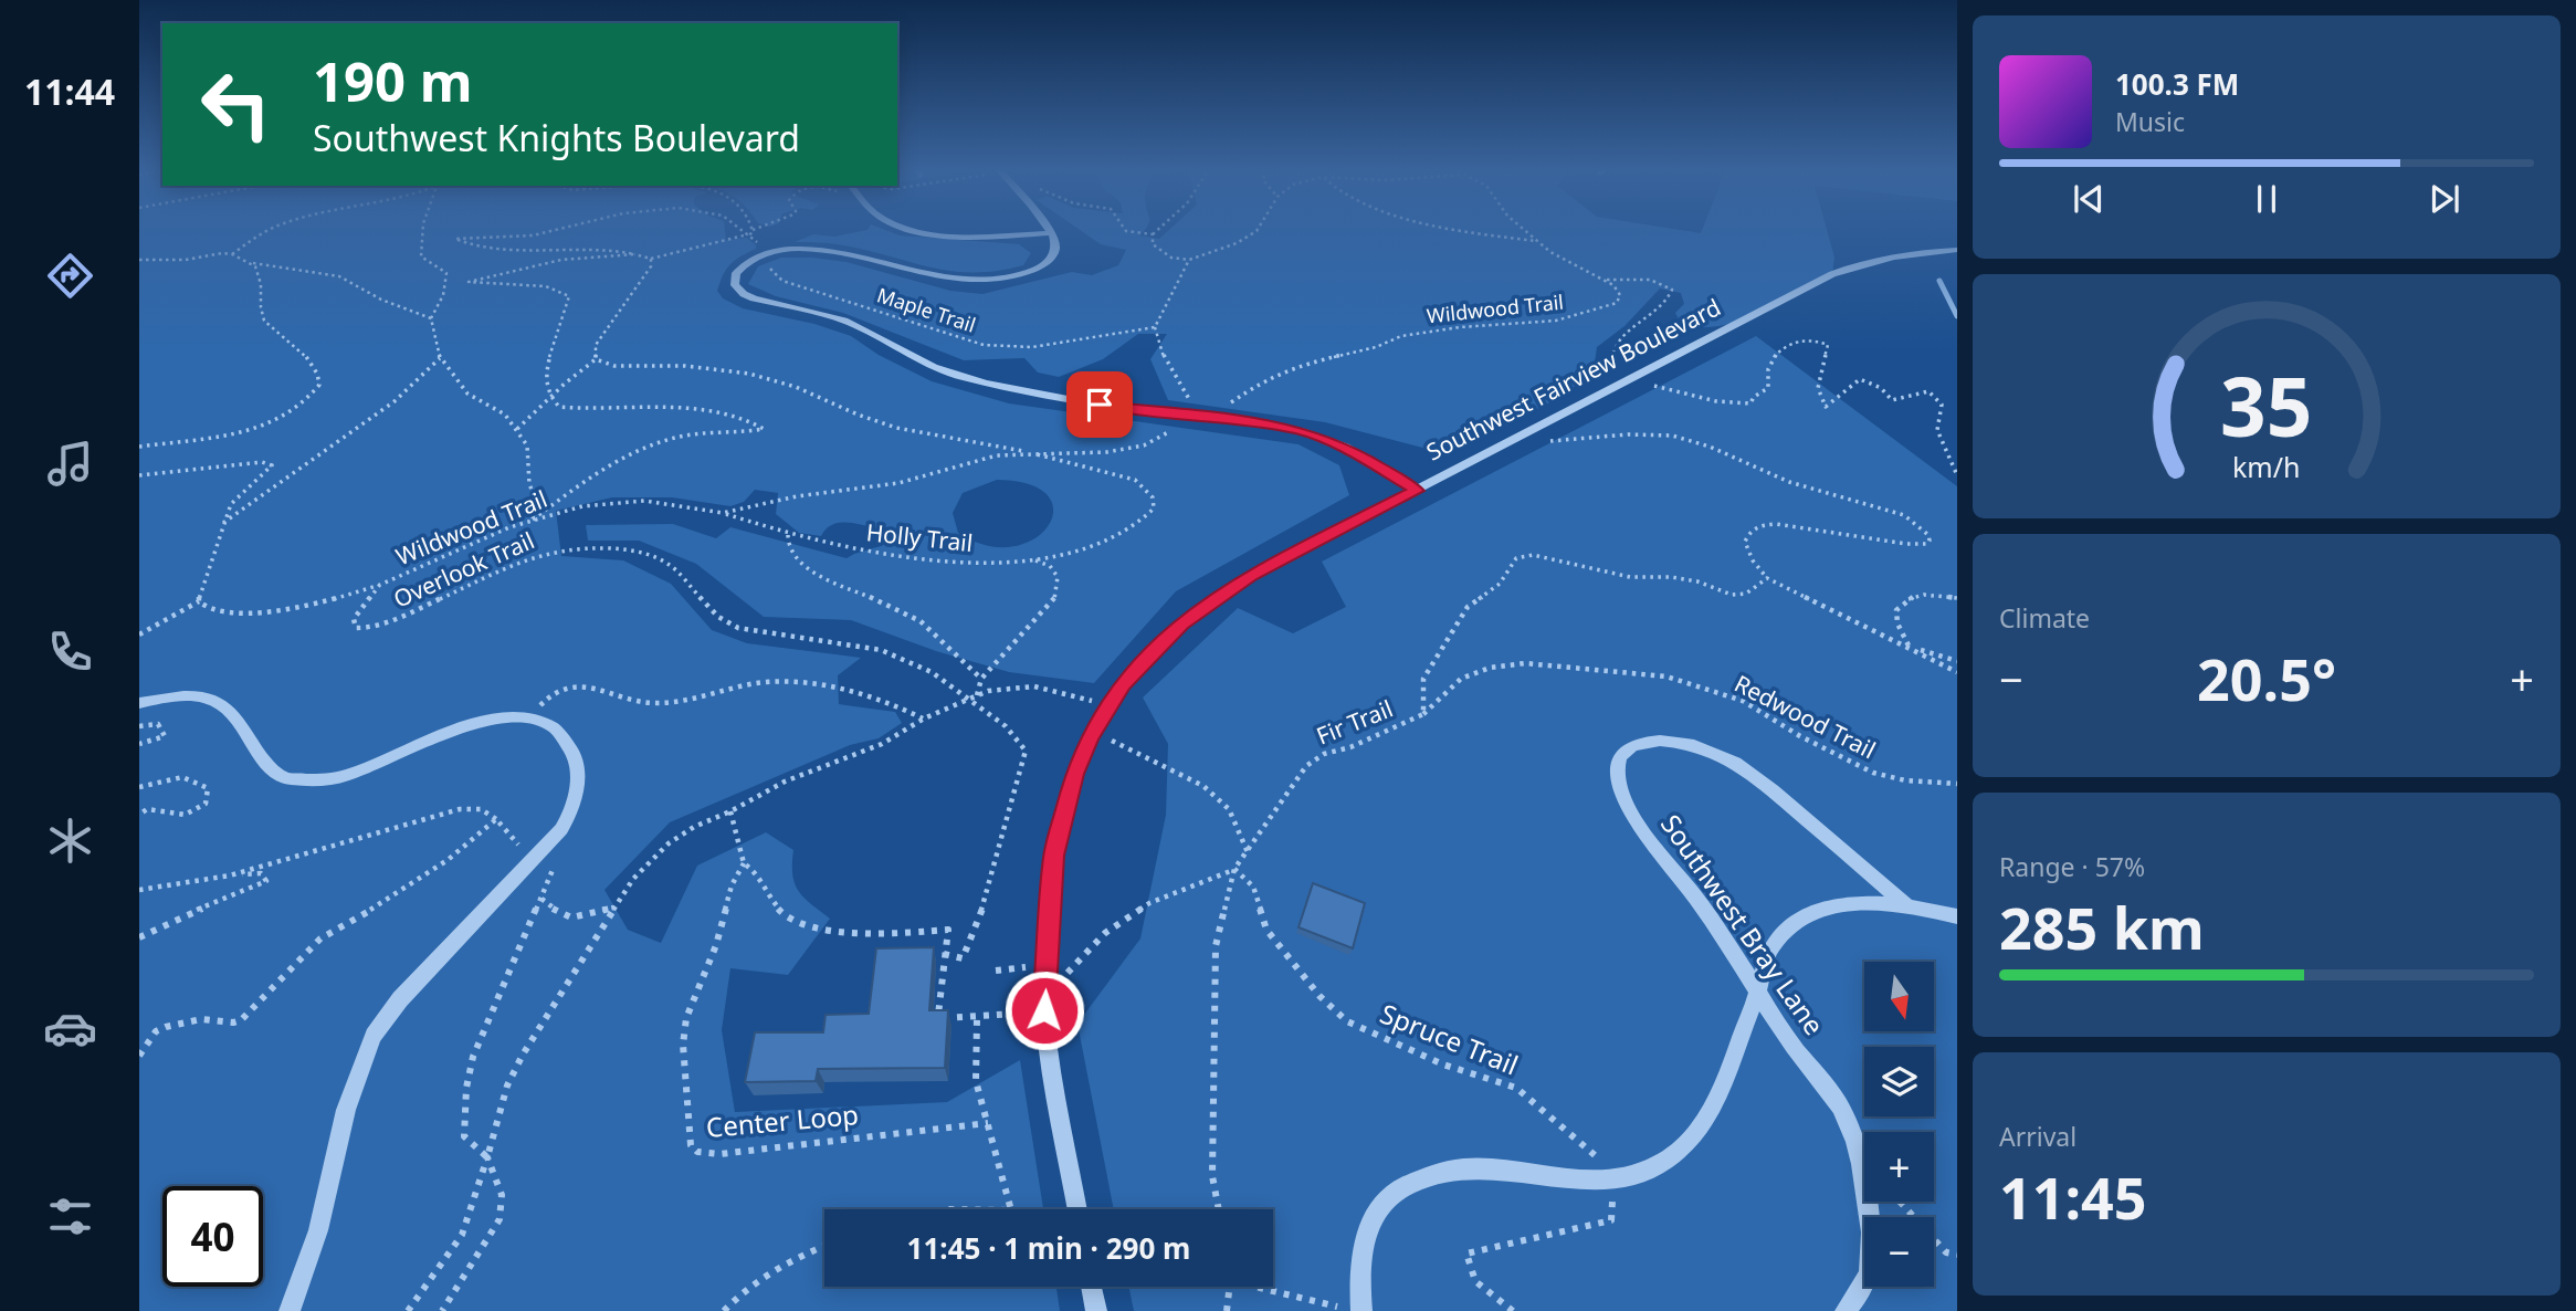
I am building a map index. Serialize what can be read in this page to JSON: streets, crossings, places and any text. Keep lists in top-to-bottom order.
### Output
{
  "streets": {
    "street": ["Southwest Fairview Boulevard", "Southwest Bray Lane"],
    "path": [
      "Wildwood Trail",
      "Maple Trail",
      "Holly Trail",
      "Overlook Trail",
      "Redwood Trail",
      "Fir Trail",
      "Spruce Trail",
      "Center Loop"
    ]
  },
  "crossings": [
    ["Wildwood Trail", "Holly Trail"],
    ["Wildwood Trail", "Overlook Trail"],
    ["Redwood Trail", "Fir Trail"],
    ["Fir Trail", "Spruce Trail"]
  ],
  "north": "bottom",
  "page": {
    "tabs": "11:44",
    "turn": ["190 m", "Southwest Knights Boulevard"],
    "song": ["100.3 FM", "Music"],
    "tile": [
      "Climate",
      ["Range · 57%", "285 km"],
      ["Arrival", "11:45"]
    ],
    "heat": ["−", "20.5°", "+"],
    "map_buttons": ["+", "−"],
    "limit": "40",
    "trip": "11:45 · 1 min · 290 m",
    "gauge": ["35", "km/h"]
  }
}
